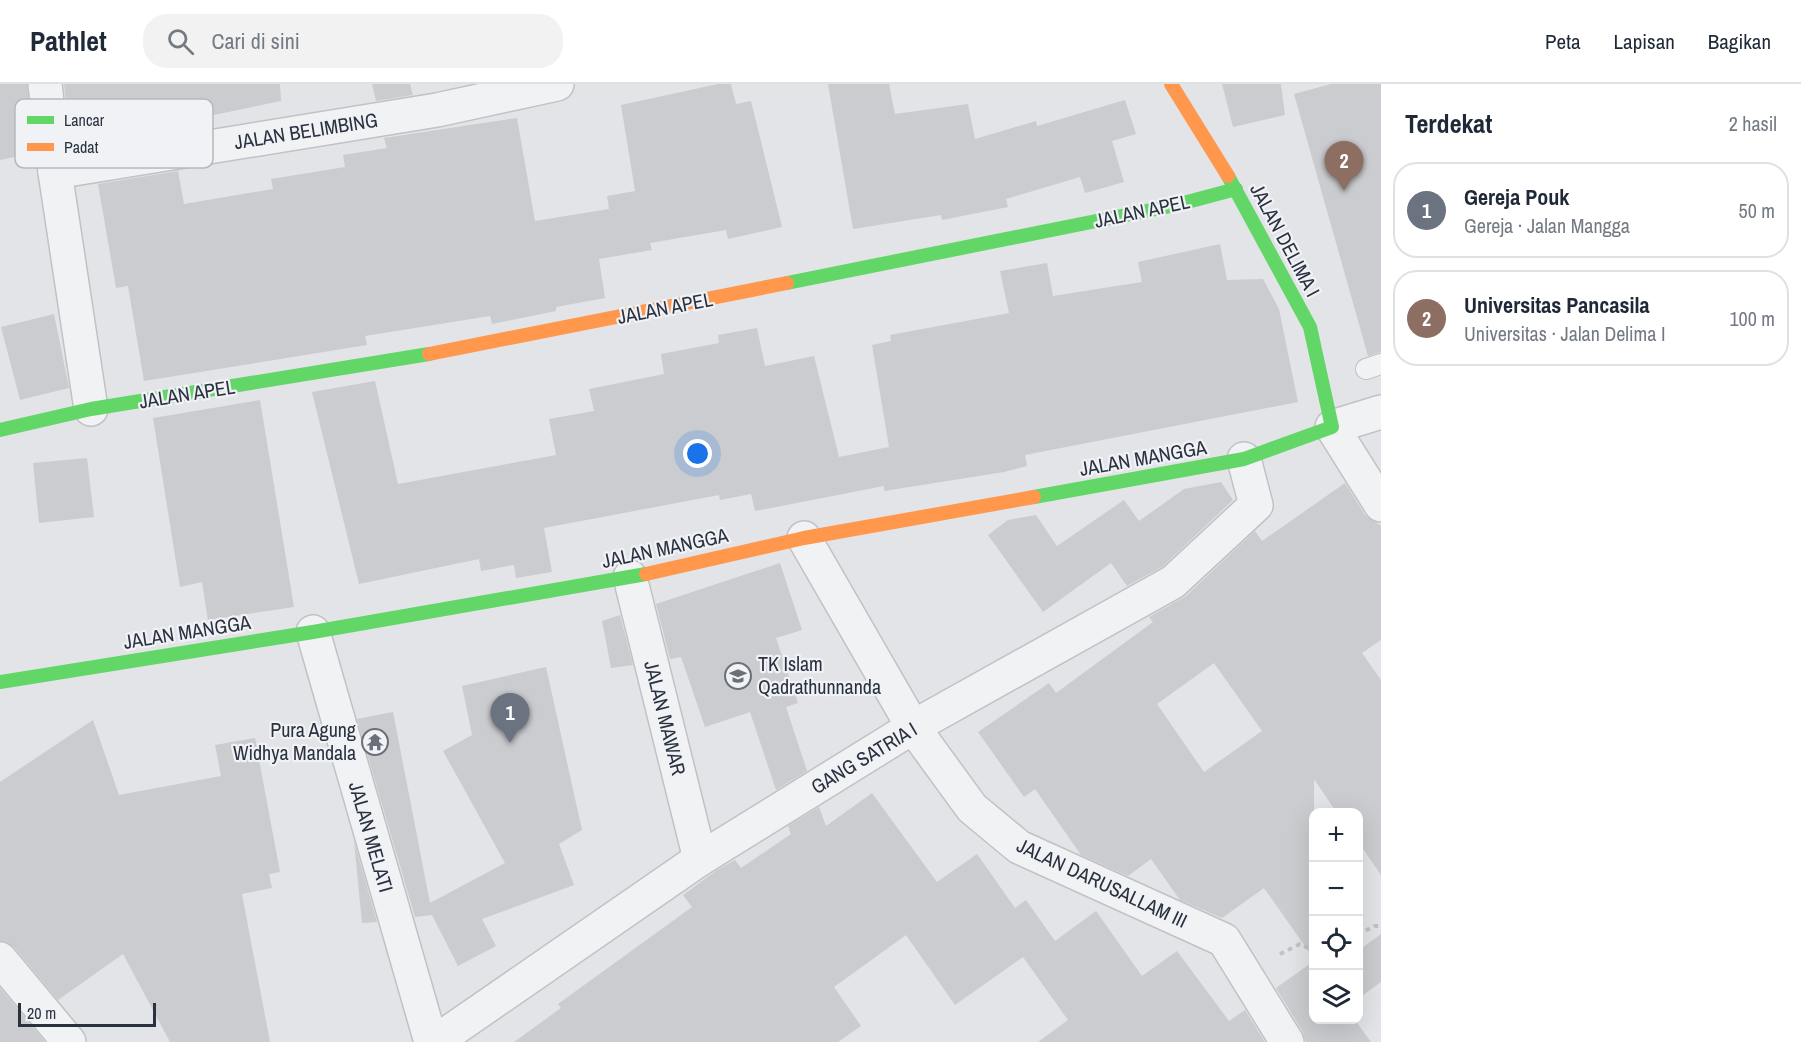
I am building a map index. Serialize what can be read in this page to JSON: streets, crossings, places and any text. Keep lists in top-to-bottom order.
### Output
{
  "streets": {
    "street": [
      "JALAN BELIMBING",
      "JALAN APEL",
      "JALAN DELIMA I",
      "JALAN MANGGA",
      "JALAN MAWAR",
      "GANG SATRIA I",
      "JALAN MELATI",
      "JALAN DARUSALLAM III"
    ]
  },
  "crossings": [
    ["JALAN APEL", "JALAN DELIMA I"],
    ["JALAN DELIMA I", "JALAN MANGGA"],
    ["JALAN MANGGA", "JALAN MAWAR"],
    ["JALAN MANGGA", "GANG SATRIA I"],
    ["JALAN MANGGA", "JALAN MELATI"],
    ["JALAN MANGGA", "JALAN DARUSALLAM III"],
    ["JALAN MAWAR", "GANG SATRIA I"],
    ["GANG SATRIA I", "JALAN MELATI"],
    ["GANG SATRIA I", "JALAN DARUSALLAM III"]
  ],
  "places": {
    "school or university": ["TK Islam Qadrathunnanda"],
    "temple": ["Pura Agung Widhya Mandala"]
  },
  "legend": ["Lancar", "Padat"],
  "scale_bar": "20 m",
  "page": {
    "header": "Pathlet",
    "search": "Cari di sini",
    "nav": ["Peta", "Lapisan", "Bagikan"],
    "heading": ["Terdekat", "2 hasil"],
    "pins": ["2", "1"],
    "list": [
      {
        "mark": "1",
        "name": "Gereja Pouk",
        "note": "Gereja · Jalan Mangga",
        "value": "50 m"
      },
      {
        "mark": "2",
        "name": "Universitas Pancasila",
        "note": "Universitas · Jalan Delima I",
        "value": "100 m"
      }
    ],
    "map_buttons": ["+", "−"],
    "scale": "20 m"
  }
}
